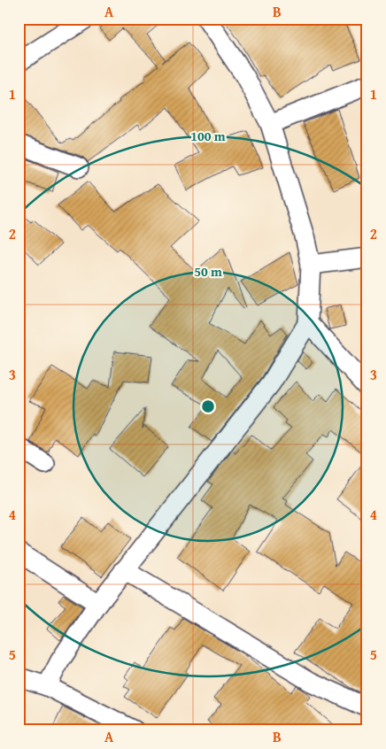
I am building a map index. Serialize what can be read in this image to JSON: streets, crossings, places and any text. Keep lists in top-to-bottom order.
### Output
{
  "grid": {
    "columns": ["A", "B"],
    "rows": [
      "1",
      "2",
      "3",
      "4",
      "5"
    ]
  },
  "rings": ["100 m", "50 m"]
}
